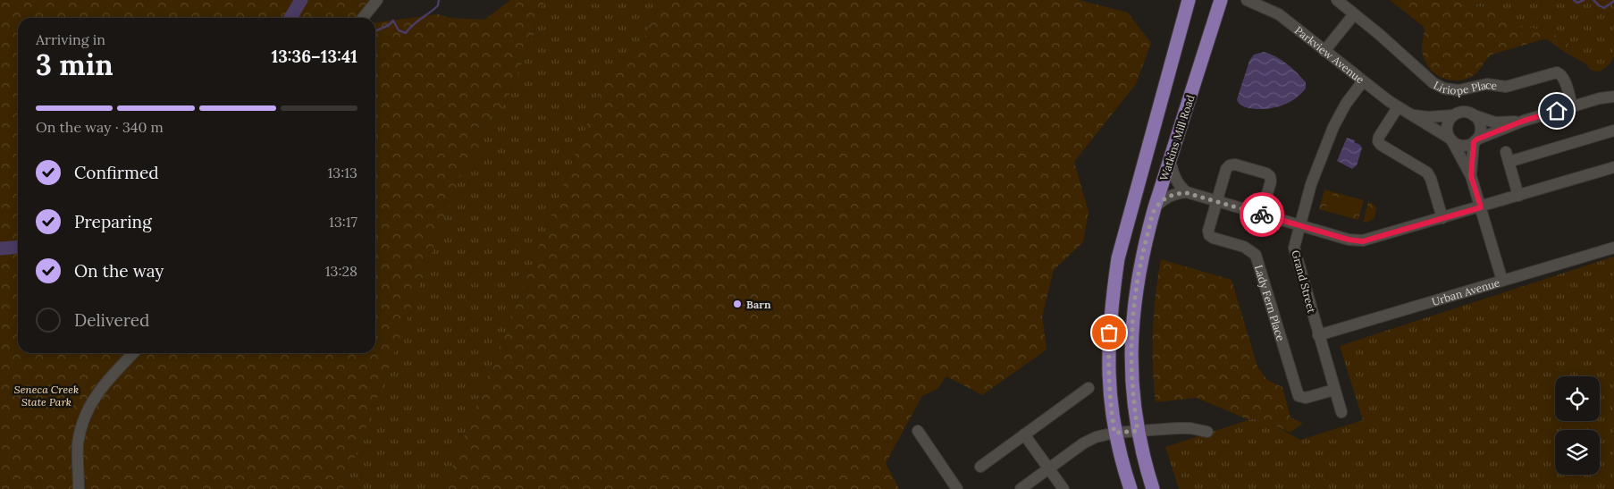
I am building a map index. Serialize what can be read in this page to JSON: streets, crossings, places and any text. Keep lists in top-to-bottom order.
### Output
{
  "streets": {
    "main road": ["Watkins Mill Road"],
    "street": [
      "Parkview Avenue",
      "Liriope Place",
      "Grand Street",
      "Urban Avenue",
      "Lady Fern Place"
    ]
  },
  "crossings": [
    ["Parkview Avenue", "Grand Street"],
    ["Grand Street", "Urban Avenue"],
    ["Grand Street", "Lady Fern Place"]
  ],
  "parks": ["Seneca Creek State Park"],
  "places": ["Barn"],
  "page": {
    "heading": ["3 min", "Arriving in", "13:36–13:41"],
    "bar": "On the way · 340 m",
    "list": [
      ["Confirmed", "13:13"],
      ["Preparing", "13:17"],
      ["On the way", "13:28"],
      "Delivered"
    ]
  }
}
